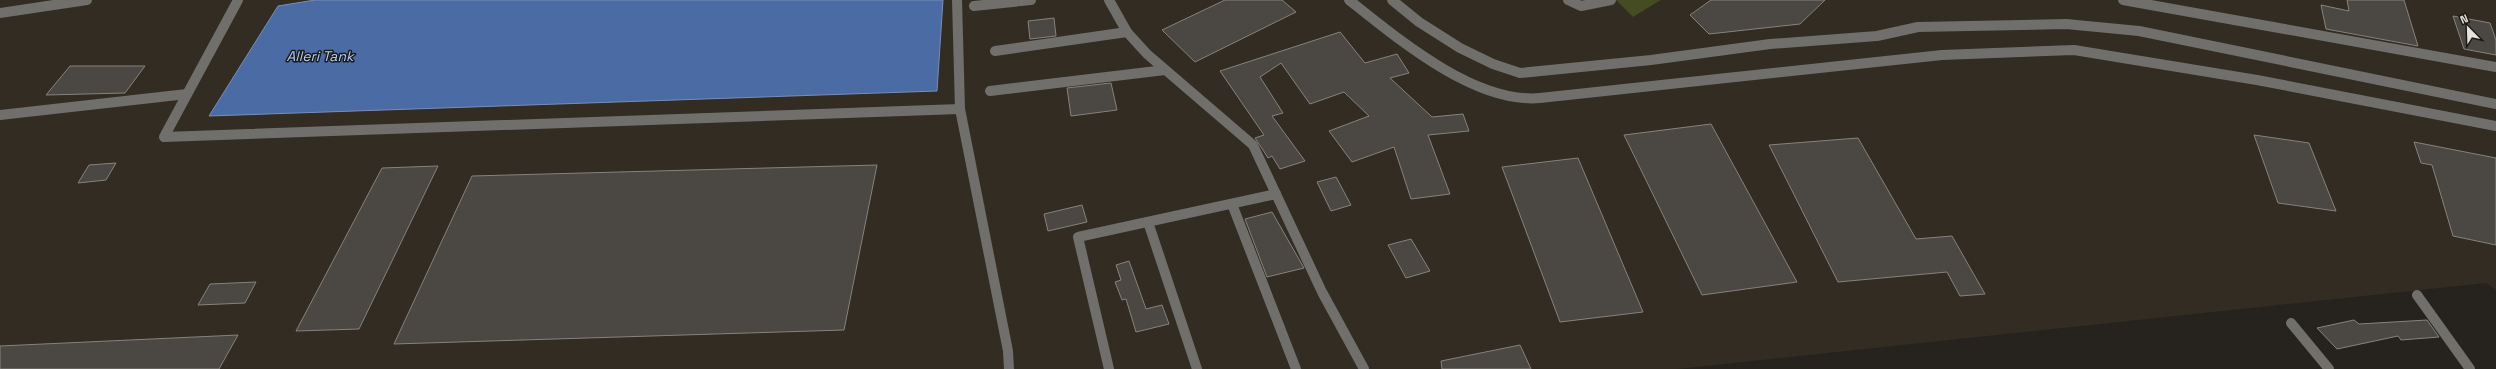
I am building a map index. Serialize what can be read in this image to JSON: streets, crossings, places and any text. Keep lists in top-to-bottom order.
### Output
{
  "water": ["Alleri Tank"],
  "north": "top left"
}
